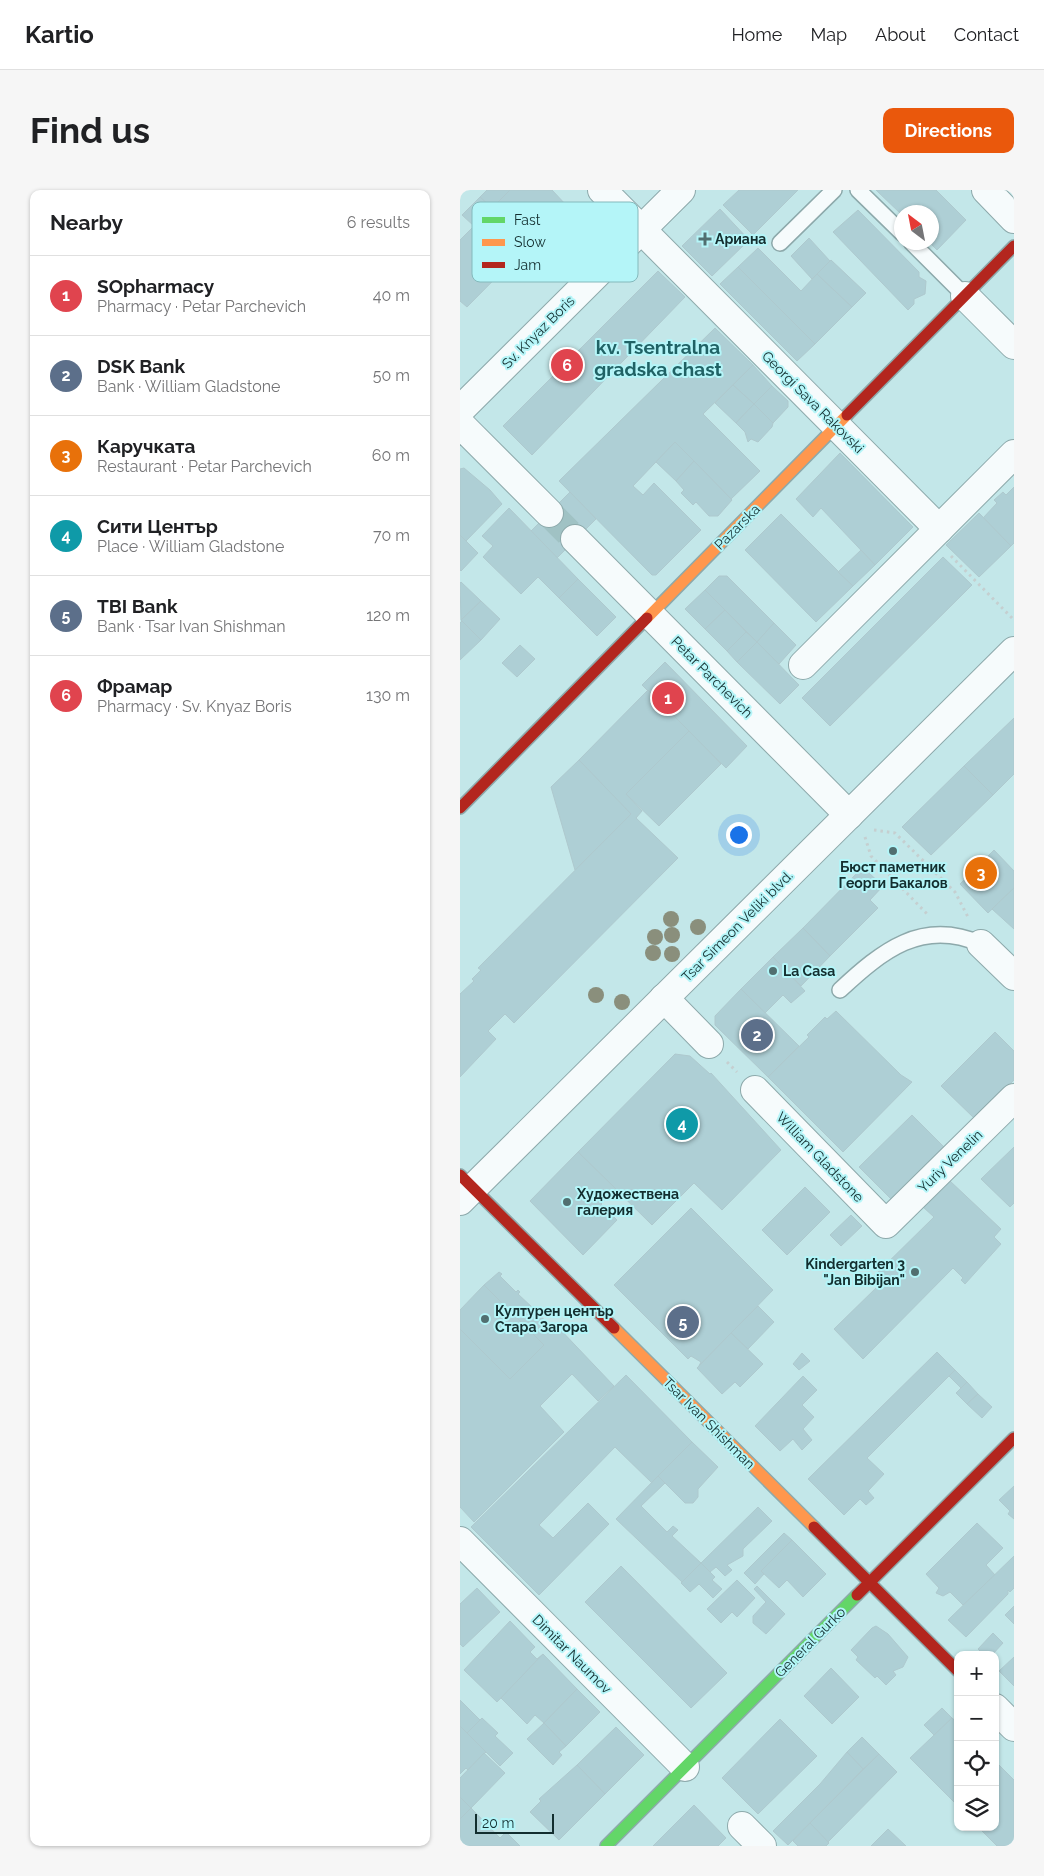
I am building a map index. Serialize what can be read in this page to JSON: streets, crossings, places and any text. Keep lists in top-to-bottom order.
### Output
{
  "streets": {
    "street": [
      "Sv. Knyaz Boris",
      "Georgi Sava Rakovski",
      "Pazarska",
      "Petar Parchevich",
      "Tsar Simeon Veliki blvd.",
      "William Gladstone",
      "Yuriy Venelin",
      "Tsar Ivan Shishman",
      "General Gurko",
      "Dimitar Naumov"
    ]
  },
  "crossings": [
    ["Sv. Knyaz Boris", "Georgi Sava Rakovski"],
    ["Georgi Sava Rakovski", "Pazarska"],
    ["Pazarska", "Petar Parchevich"],
    ["Petar Parchevich", "Tsar Simeon Veliki blvd."],
    ["Tsar Simeon Veliki blvd.", "Tsar Ivan Shishman"],
    ["William Gladstone", "Yuriy Venelin"],
    ["Tsar Ivan Shishman", "General Gurko"],
    ["General Gurko", "Dimitar Naumov"]
  ],
  "districts": ["kv. Tsentralna gradska chast"],
  "places": {
    "health": ["Ариана"],
    "other": [
      "Бюст паметник Георги Бакалов",
      "La Casa",
      "Художествена галерия",
      "Kindergarten 3 \"Jan Bibijan\"",
      "Културен център Стара Загора"
    ]
  },
  "legend": ["Fast", "Slow", "Jam"],
  "scale_bar": "20 m",
  "north": "top left",
  "page": {
    "header": "Kartio",
    "nav": [
      "Home",
      "Map",
      "About",
      "Contact"
    ],
    "buttons": "Directions",
    "title": "Find us",
    "heading": ["Nearby", "6 results"],
    "list": [
      {
        "mark": "1",
        "name": "SOpharmacy",
        "note": "Pharmacy · Petar Parchevich",
        "value": "40 m"
      },
      {
        "mark": "2",
        "name": "DSK Bank",
        "note": "Bank · William Gladstone",
        "value": "50 m"
      },
      {
        "mark": "3",
        "name": "Каручката",
        "note": "Restaurant · Petar Parchevich",
        "value": "60 m"
      },
      {
        "mark": "4",
        "name": "Сити Център",
        "note": "Place · William Gladstone",
        "value": "70 m"
      },
      {
        "mark": "5",
        "name": "TBI Bank",
        "note": "Bank · Tsar Ivan Shishman",
        "value": "120 m"
      },
      {
        "mark": "6",
        "name": "Фрамар",
        "note": "Pharmacy · Sv. Knyaz Boris",
        "value": "130 m"
      }
    ],
    "pins": [
      "6",
      "1",
      "3",
      "2",
      "4",
      "5"
    ],
    "map_buttons": ["+", "−"],
    "scale": "20 m"
  }
}
